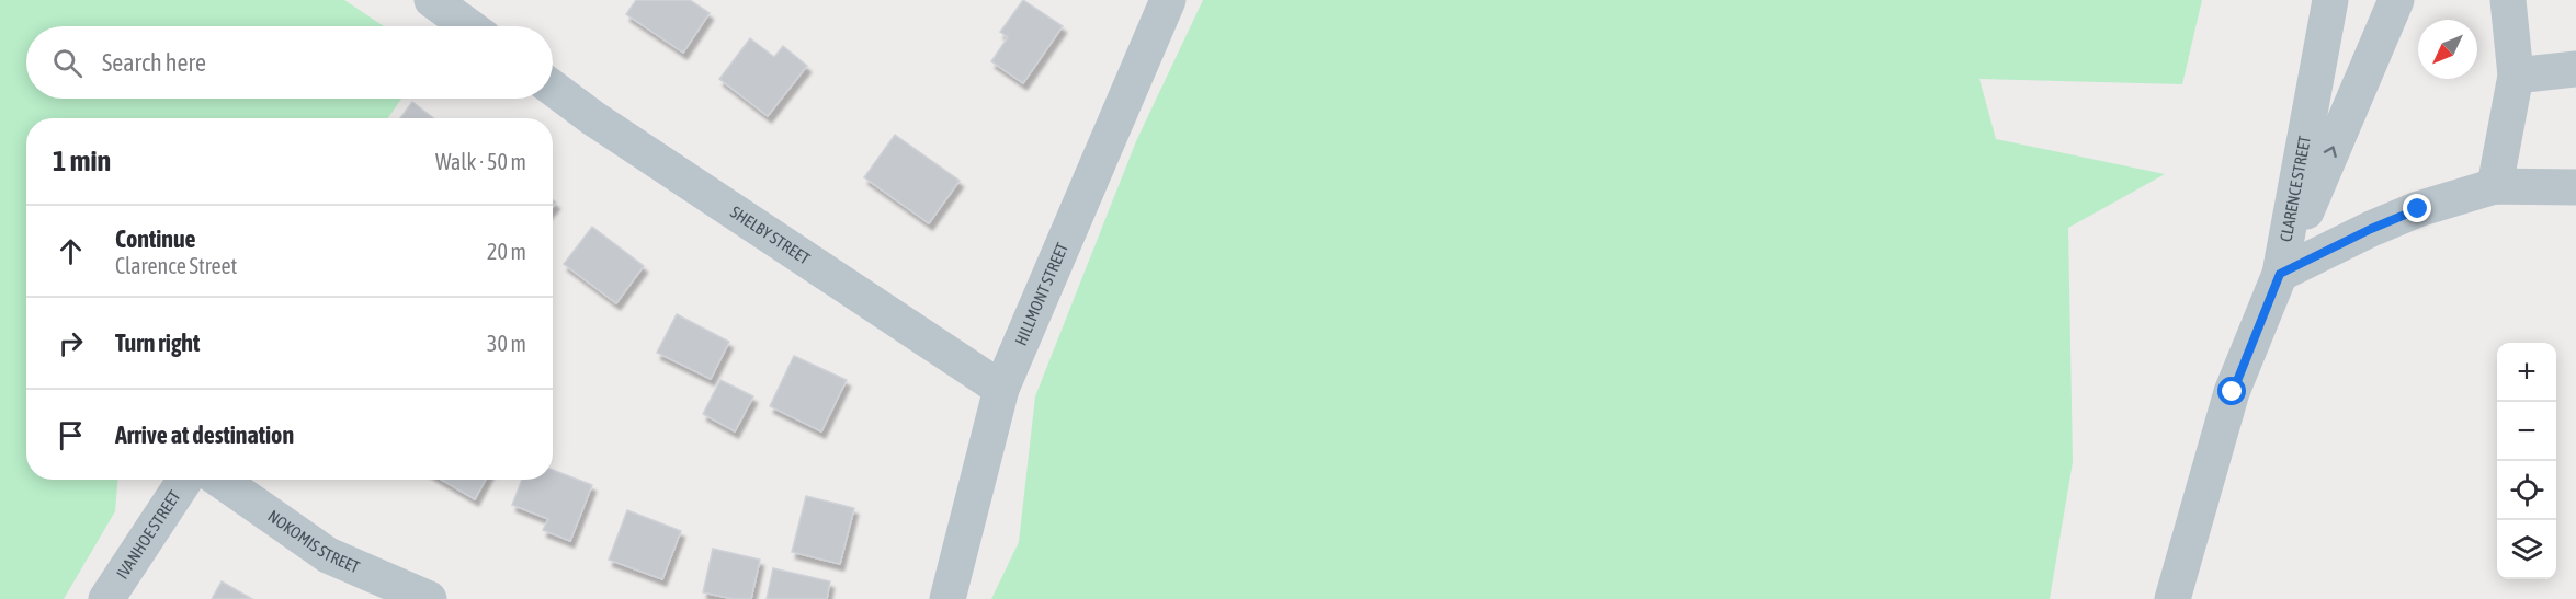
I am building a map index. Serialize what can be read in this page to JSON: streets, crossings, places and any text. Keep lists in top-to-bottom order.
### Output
{
  "streets": {
    "street": [
      "CLARENCE STREET",
      "SHELBY STREET",
      "HILLMONT STREET",
      "IVANHOE STREET",
      "NOKOMIS STREET"
    ]
  },
  "crossings": [
    ["SHELBY STREET", "HILLMONT STREET"]
  ],
  "north": "bottom left",
  "page": {
    "search": "Search here",
    "heading": ["1 min", "Walk · 50 m"],
    "list": [
      ["Continue", "Clarence Street", "20 m"],
      ["Turn right", "30 m"],
      "Arrive at destination"
    ],
    "map_buttons": ["+", "−"]
  }
}
